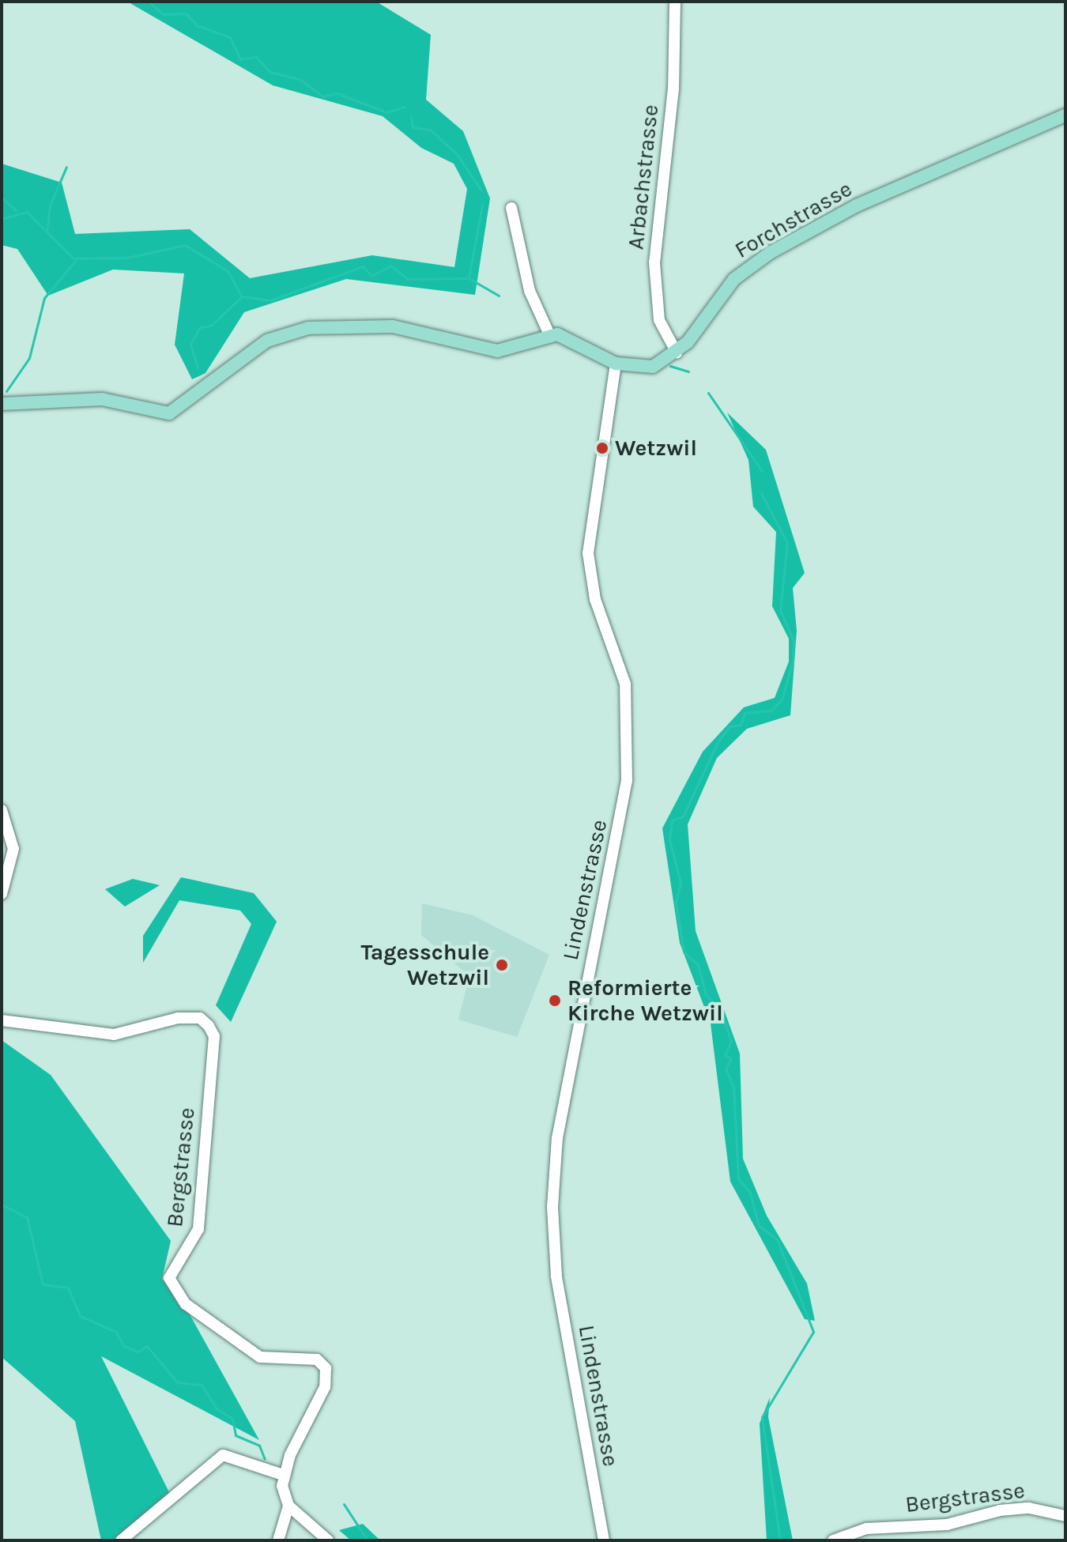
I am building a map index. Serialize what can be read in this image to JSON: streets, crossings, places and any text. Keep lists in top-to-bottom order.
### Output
{
  "streets": {
    "main road": ["Forchstrasse"],
    "street": ["Arbachstrasse", "Lindenstrasse", "Bergstrasse"]
  },
  "crossings": [
    ["Arbachstrasse", "Forchstrasse"],
    ["Forchstrasse", "Lindenstrasse"]
  ],
  "places": ["Wetzwil", "Tagesschule Wetzwil", "Reformierte Kirche Wetzwil"]
}
